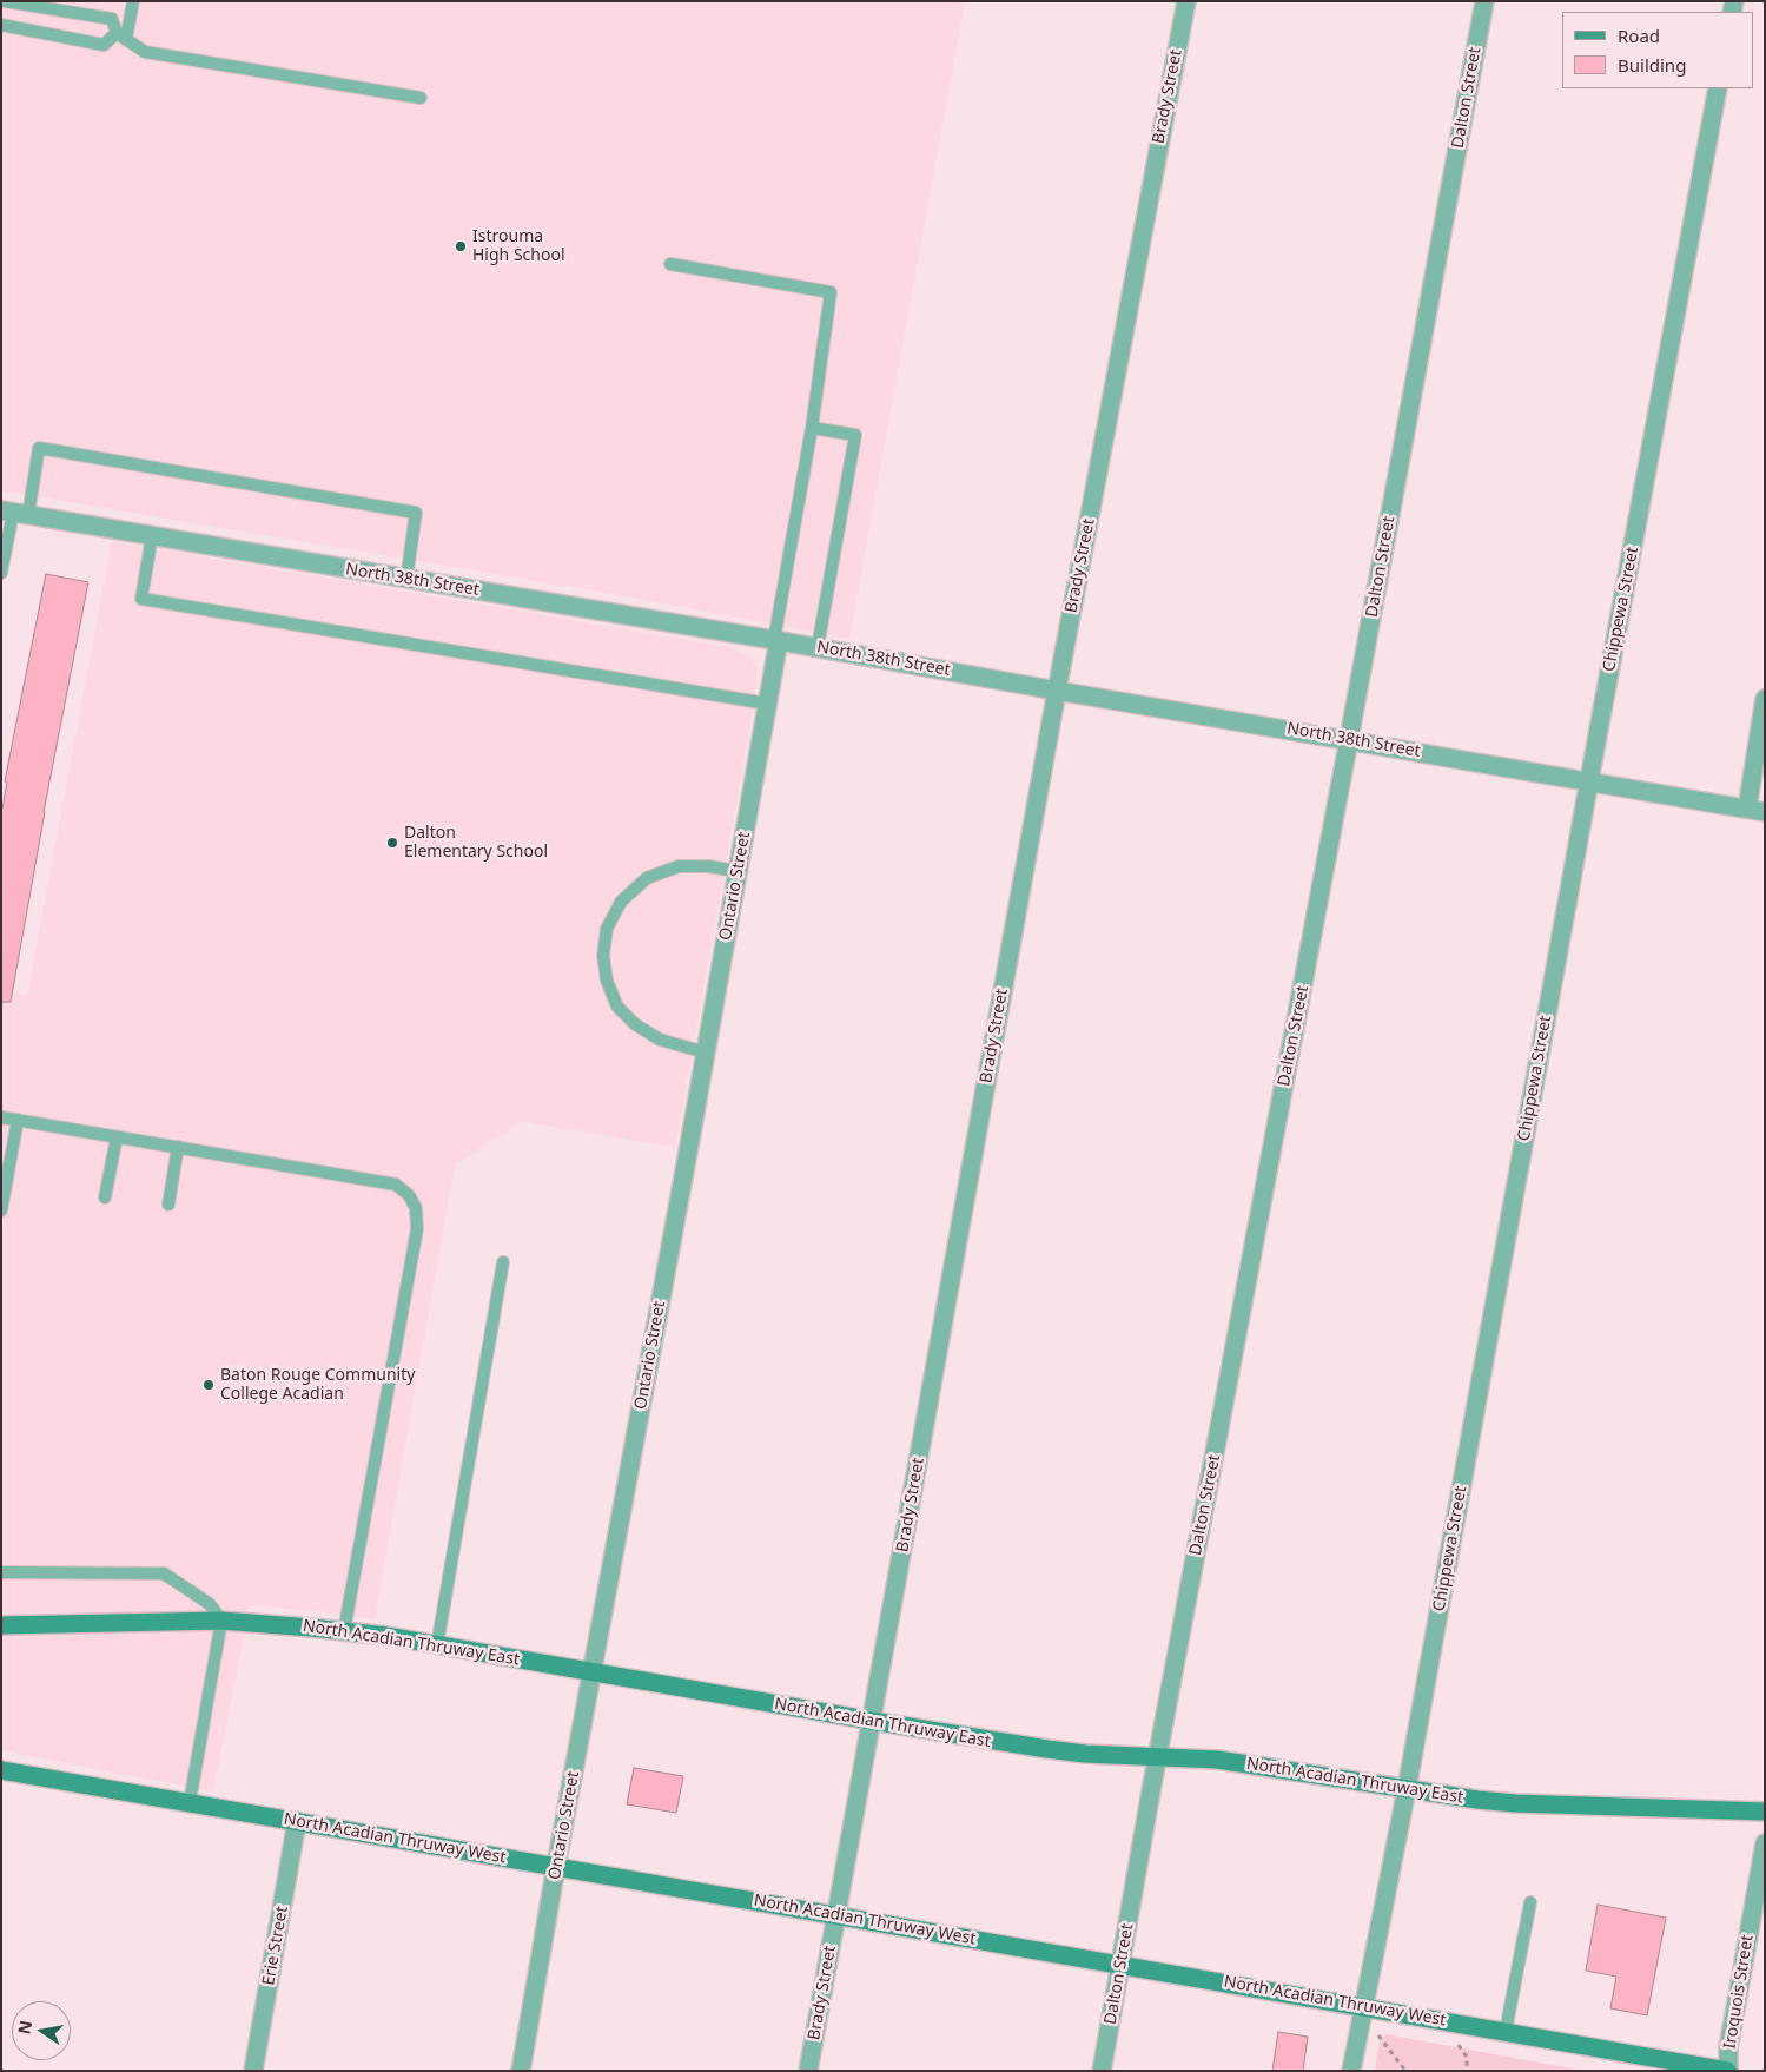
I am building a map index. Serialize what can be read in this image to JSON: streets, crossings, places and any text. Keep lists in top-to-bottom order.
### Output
{
  "streets": {
    "street": [
      "Brady Street",
      "Dalton Street",
      "North 38th Street",
      "Chippewa Street",
      "Ontario Street",
      "North Acadian Thruway East",
      "North Acadian Thruway West",
      "Erie Street",
      "Iroquois Street"
    ]
  },
  "crossings": [
    ["Brady Street", "North 38th Street"],
    ["Brady Street", "North Acadian Thruway East"],
    ["Brady Street", "North Acadian Thruway West"],
    ["Dalton Street", "North 38th Street"],
    ["Dalton Street", "North Acadian Thruway East"],
    ["Dalton Street", "North Acadian Thruway West"],
    ["North 38th Street", "Chippewa Street"],
    ["North 38th Street", "Ontario Street"],
    ["Chippewa Street", "North Acadian Thruway East"],
    ["Chippewa Street", "North Acadian Thruway West"],
    ["Ontario Street", "North Acadian Thruway East"],
    ["Ontario Street", "North Acadian Thruway West"],
    ["North Acadian Thruway West", "Erie Street"],
    ["North Acadian Thruway West", "Iroquois Street"]
  ],
  "places": ["Istrouma High School", "Dalton Elementary School", "Baton Rouge Community College Acadian"],
  "legend": ["Road", "Building"],
  "north": "left"
}
